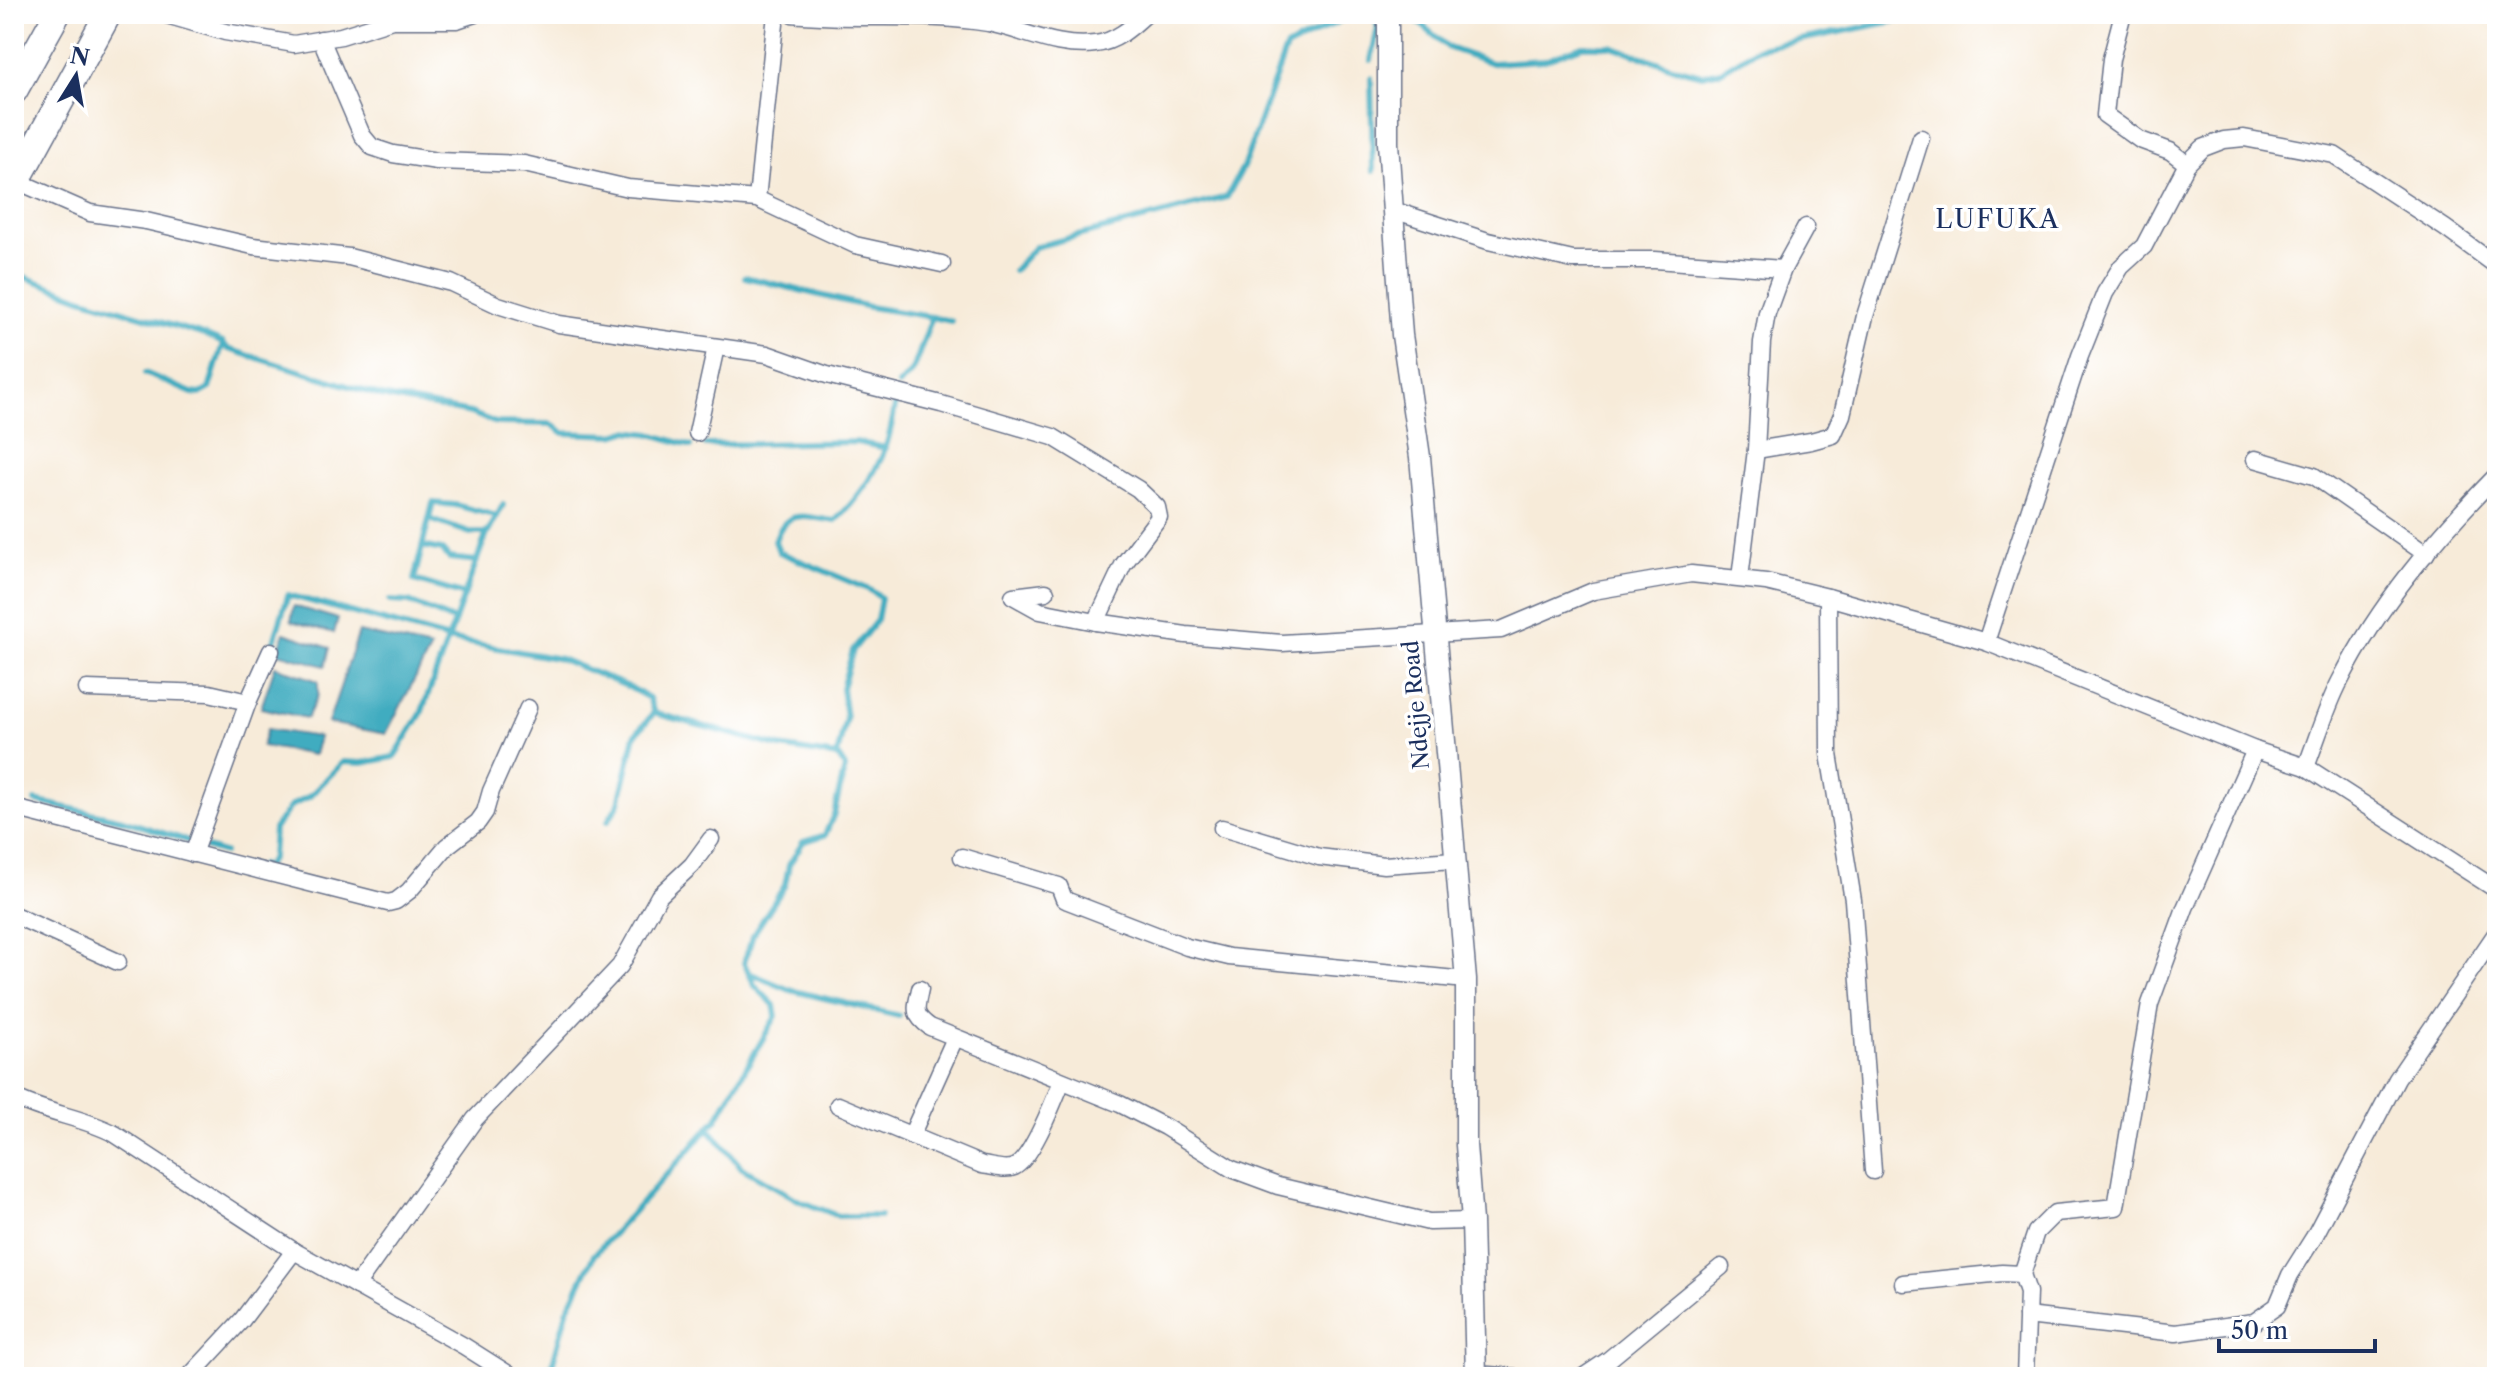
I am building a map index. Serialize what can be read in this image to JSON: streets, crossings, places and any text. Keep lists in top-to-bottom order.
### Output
{
  "streets": {
    "street": ["Ndejje Road"]
  },
  "districts": ["LUFUKA"],
  "scale_bar": "50 m",
  "north": "top"
}
